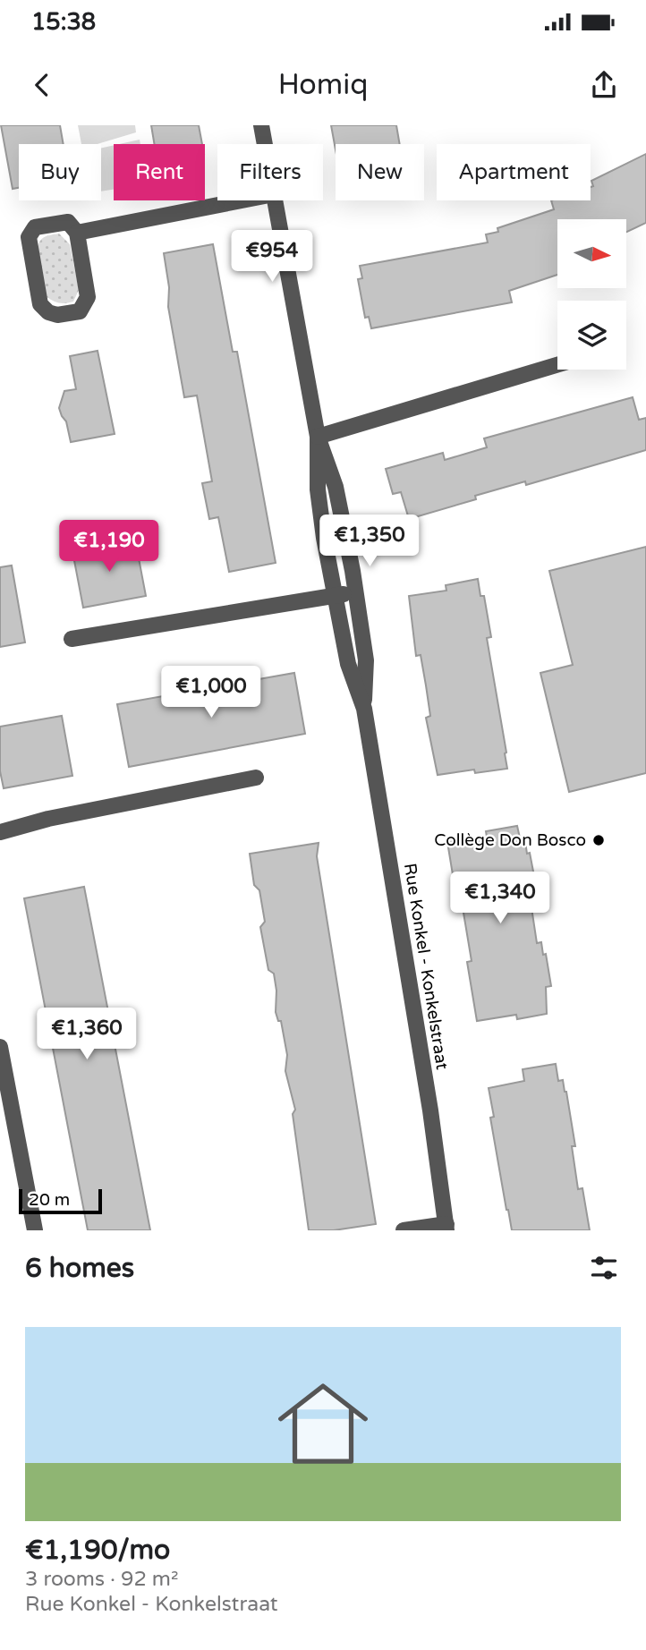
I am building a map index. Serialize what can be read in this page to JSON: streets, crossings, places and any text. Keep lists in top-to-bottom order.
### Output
{
  "streets": {
    "street": ["Rue Konkel - Konkelstraat"]
  },
  "places": ["Collège Don Bosco"],
  "scale_bar": "20 m",
  "north": "right",
  "page": {
    "status": "15:38",
    "header": "Homiq",
    "chip": [
      "Buy",
      "Rent",
      "Filters",
      "New",
      "Apartment"
    ],
    "price": [
      "€954",
      "€1,350",
      "€1,190",
      "€1,000",
      "€1,340",
      "€1,360"
    ],
    "scale": "20 m",
    "heading": "6 homes",
    "list": [
      {
        "name": "€1,190/mo",
        "note": "3 rooms · 92 m² · Rue Konkel - Konkelstraat"
      }
    ]
  }
}
